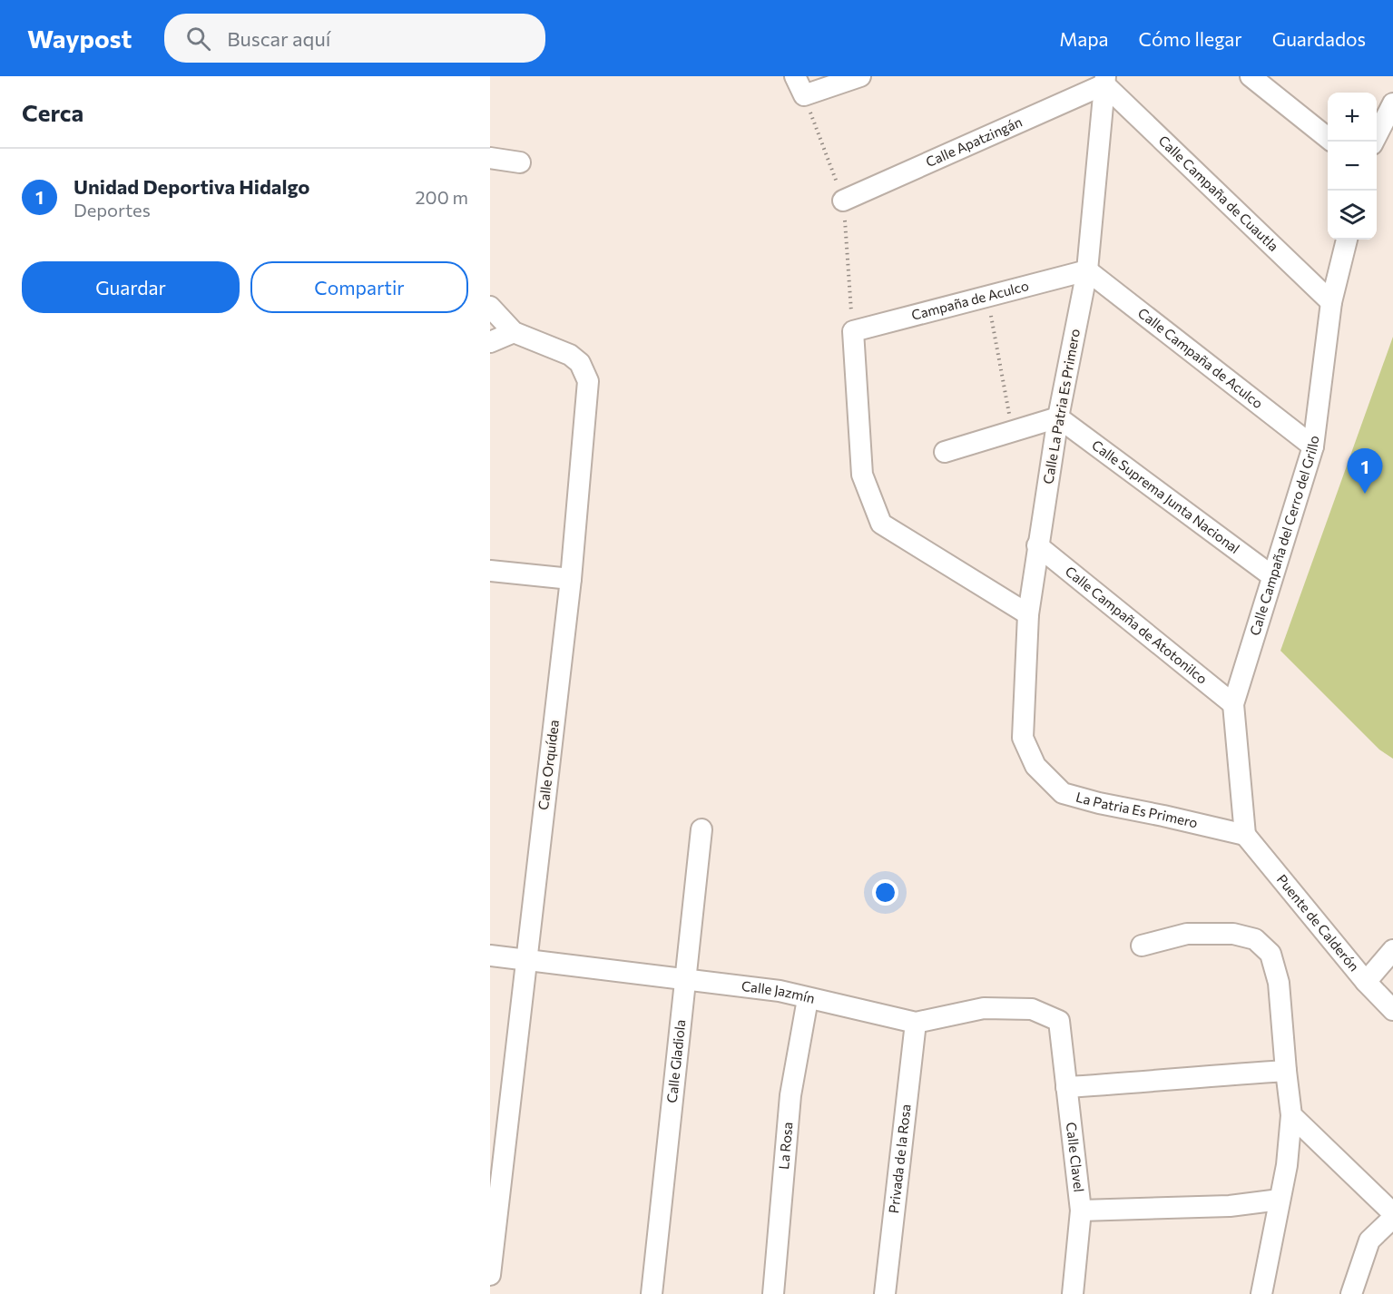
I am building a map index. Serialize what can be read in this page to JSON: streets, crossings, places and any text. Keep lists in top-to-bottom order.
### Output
{
  "streets": {
    "street": [
      "Calle Apatzingán",
      "Calle Campaña de Cuautla",
      "Campaña de Aculco",
      "Calle Campaña de Aculco",
      "Calle La Patria Es Primero",
      "Calle Suprema Junta Nacional",
      "Calle Campaña del Cerro del Grillo",
      "Calle Campaña de Atotonilco",
      "Calle Orquídea",
      "La Patria Es Primero",
      "Puente de Calderón",
      "Calle Jazmín",
      "Calle Gladiola",
      "La Rosa",
      "Calle Clavel",
      "Privada de la Rosa"
    ]
  },
  "crossings": [
    ["Calle Apatzingán", "Calle Campaña de Cuautla"],
    ["Calle Apatzingán", "Calle La Patria Es Primero"],
    ["Calle Campaña de Cuautla", "Calle La Patria Es Primero"],
    ["Calle Campaña de Cuautla", "Calle Campaña del Cerro del Grillo"],
    ["Campaña de Aculco", "Calle Campaña de Aculco"],
    ["Campaña de Aculco", "Calle La Patria Es Primero"],
    ["Calle Campaña de Aculco", "Calle La Patria Es Primero"],
    ["Calle Campaña de Aculco", "Calle Campaña del Cerro del Grillo"],
    ["Calle La Patria Es Primero", "Calle Suprema Junta Nacional"],
    ["Calle La Patria Es Primero", "Calle Campaña de Atotonilco"],
    ["Calle La Patria Es Primero", "La Patria Es Primero"],
    ["Calle Suprema Junta Nacional", "Calle Campaña del Cerro del Grillo"],
    ["Calle Campaña del Cerro del Grillo", "Calle Campaña de Atotonilco"],
    ["Calle Campaña del Cerro del Grillo", "La Patria Es Primero"],
    ["Calle Campaña del Cerro del Grillo", "Puente de Calderón"],
    ["Calle Orquídea", "Calle Jazmín"],
    ["La Patria Es Primero", "Puente de Calderón"],
    ["Calle Jazmín", "Calle Gladiola"],
    ["Calle Jazmín", "La Rosa"],
    ["Calle Jazmín", "Calle Clavel"],
    ["Calle Jazmín", "Privada de la Rosa"]
  ],
  "page": {
    "header": "Waypost",
    "search": "Buscar aquí",
    "nav": ["Mapa", "Cómo llegar", "Guardados"],
    "heading": "Cerca",
    "map_buttons": ["+", "−"],
    "list": [
      {
        "mark": "1",
        "name": "Unidad Deportiva Hidalgo",
        "note": "Deportes",
        "value": "200 m"
      }
    ],
    "buttons": ["Guardar", "Compartir"],
    "pins": "1"
  }
}
